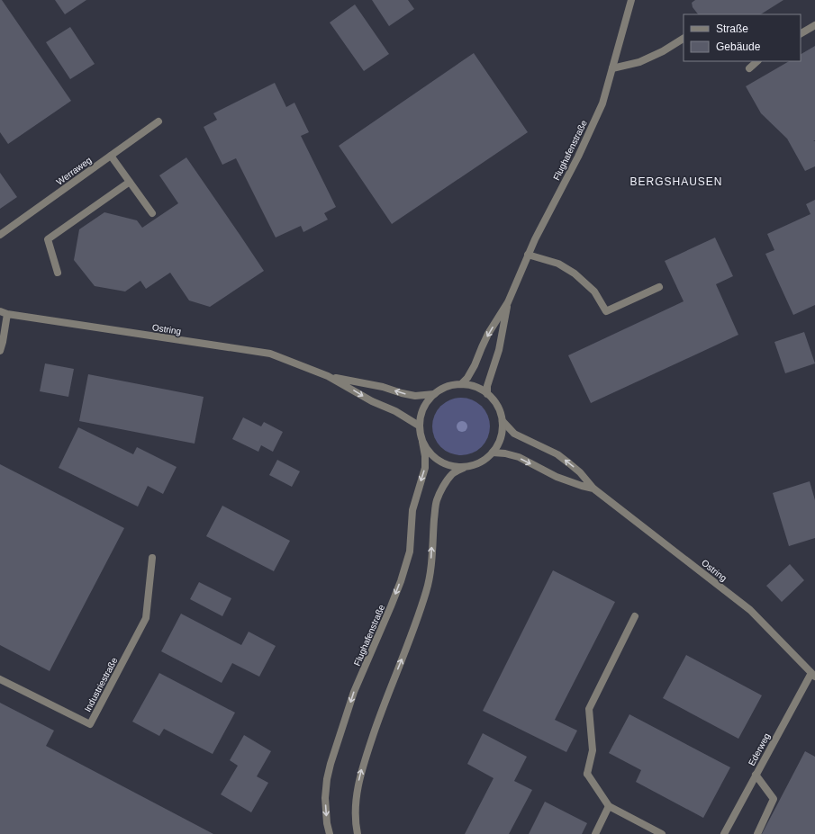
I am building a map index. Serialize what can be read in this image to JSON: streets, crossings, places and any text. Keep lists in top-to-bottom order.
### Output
{
  "streets": {
    "street": [
      "Flughafenstraße",
      "Werraweg",
      "Ostring",
      "Industriestraße",
      "Ederweg"
    ]
  },
  "crossings": [
    ["Flughafenstraße", "Ostring"],
    ["Ostring", "Ederweg"]
  ],
  "districts": ["BERGSHAUSEN"],
  "legend": ["Straße", "Gebäude"]
}
